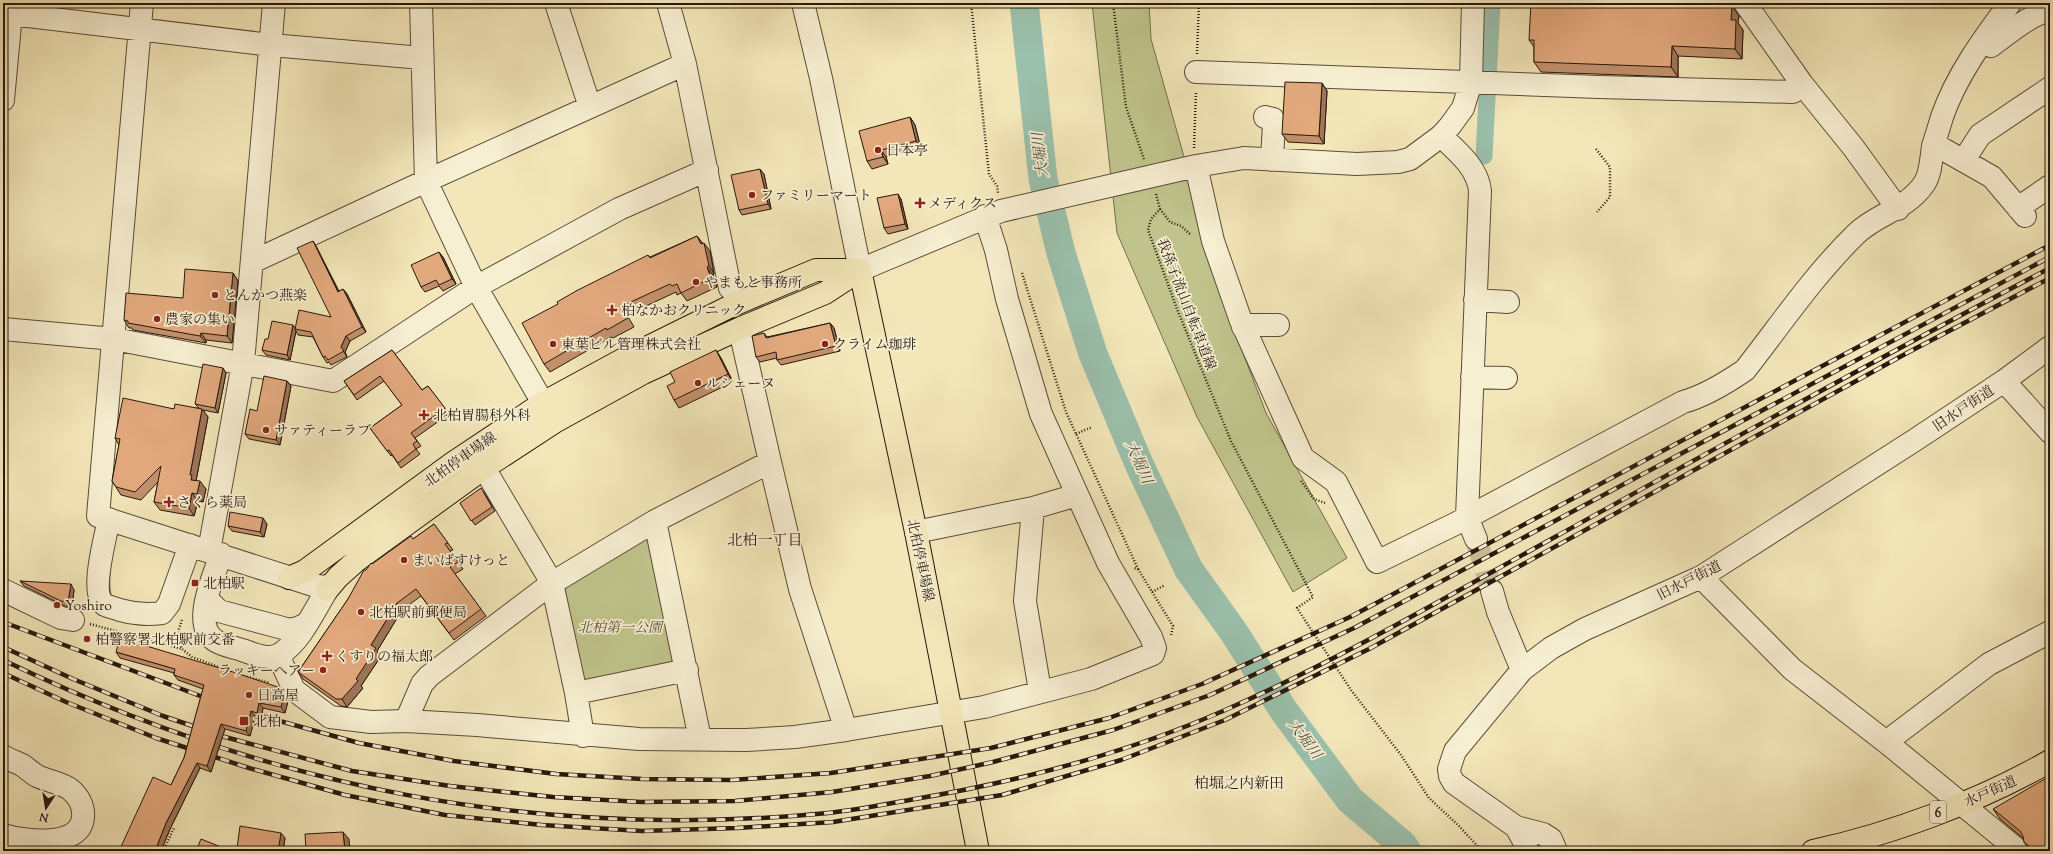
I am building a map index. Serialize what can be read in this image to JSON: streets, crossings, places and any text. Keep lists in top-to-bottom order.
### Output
{
  "streets": {
    "main road": ["北柏停車場線", "水戸街道", "6"],
    "street": ["旧水戸街道"],
    "path": ["我孫子流山自転車道線"]
  },
  "districts": ["北柏一丁目", "柏堀之内新田"],
  "water": ["大堀川"],
  "parks": ["北柏第一公園"],
  "places": {
    "other": [
      "日本亭",
      "ファミリーマート",
      "やまもと事務所",
      "とんかつ燕楽",
      "農家の集い",
      "東葉ビル管理株式会社",
      "クライム珈琲",
      "ルシェーヌ",
      "サァティーラブ",
      "まいばすけっと",
      "Yoshiro",
      "北柏駅前郵便局",
      "柏警察署北柏駅前交番",
      "ラッキーヘアー",
      "日高屋"
    ],
    "health": [
      "メディクス",
      "柏なかおクリニック",
      "北柏胃腸科外科",
      "さくら薬局",
      "くすりの福太郎"
    ],
    "transit": ["北柏駅", "北柏"]
  },
  "north": "bottom"
}
